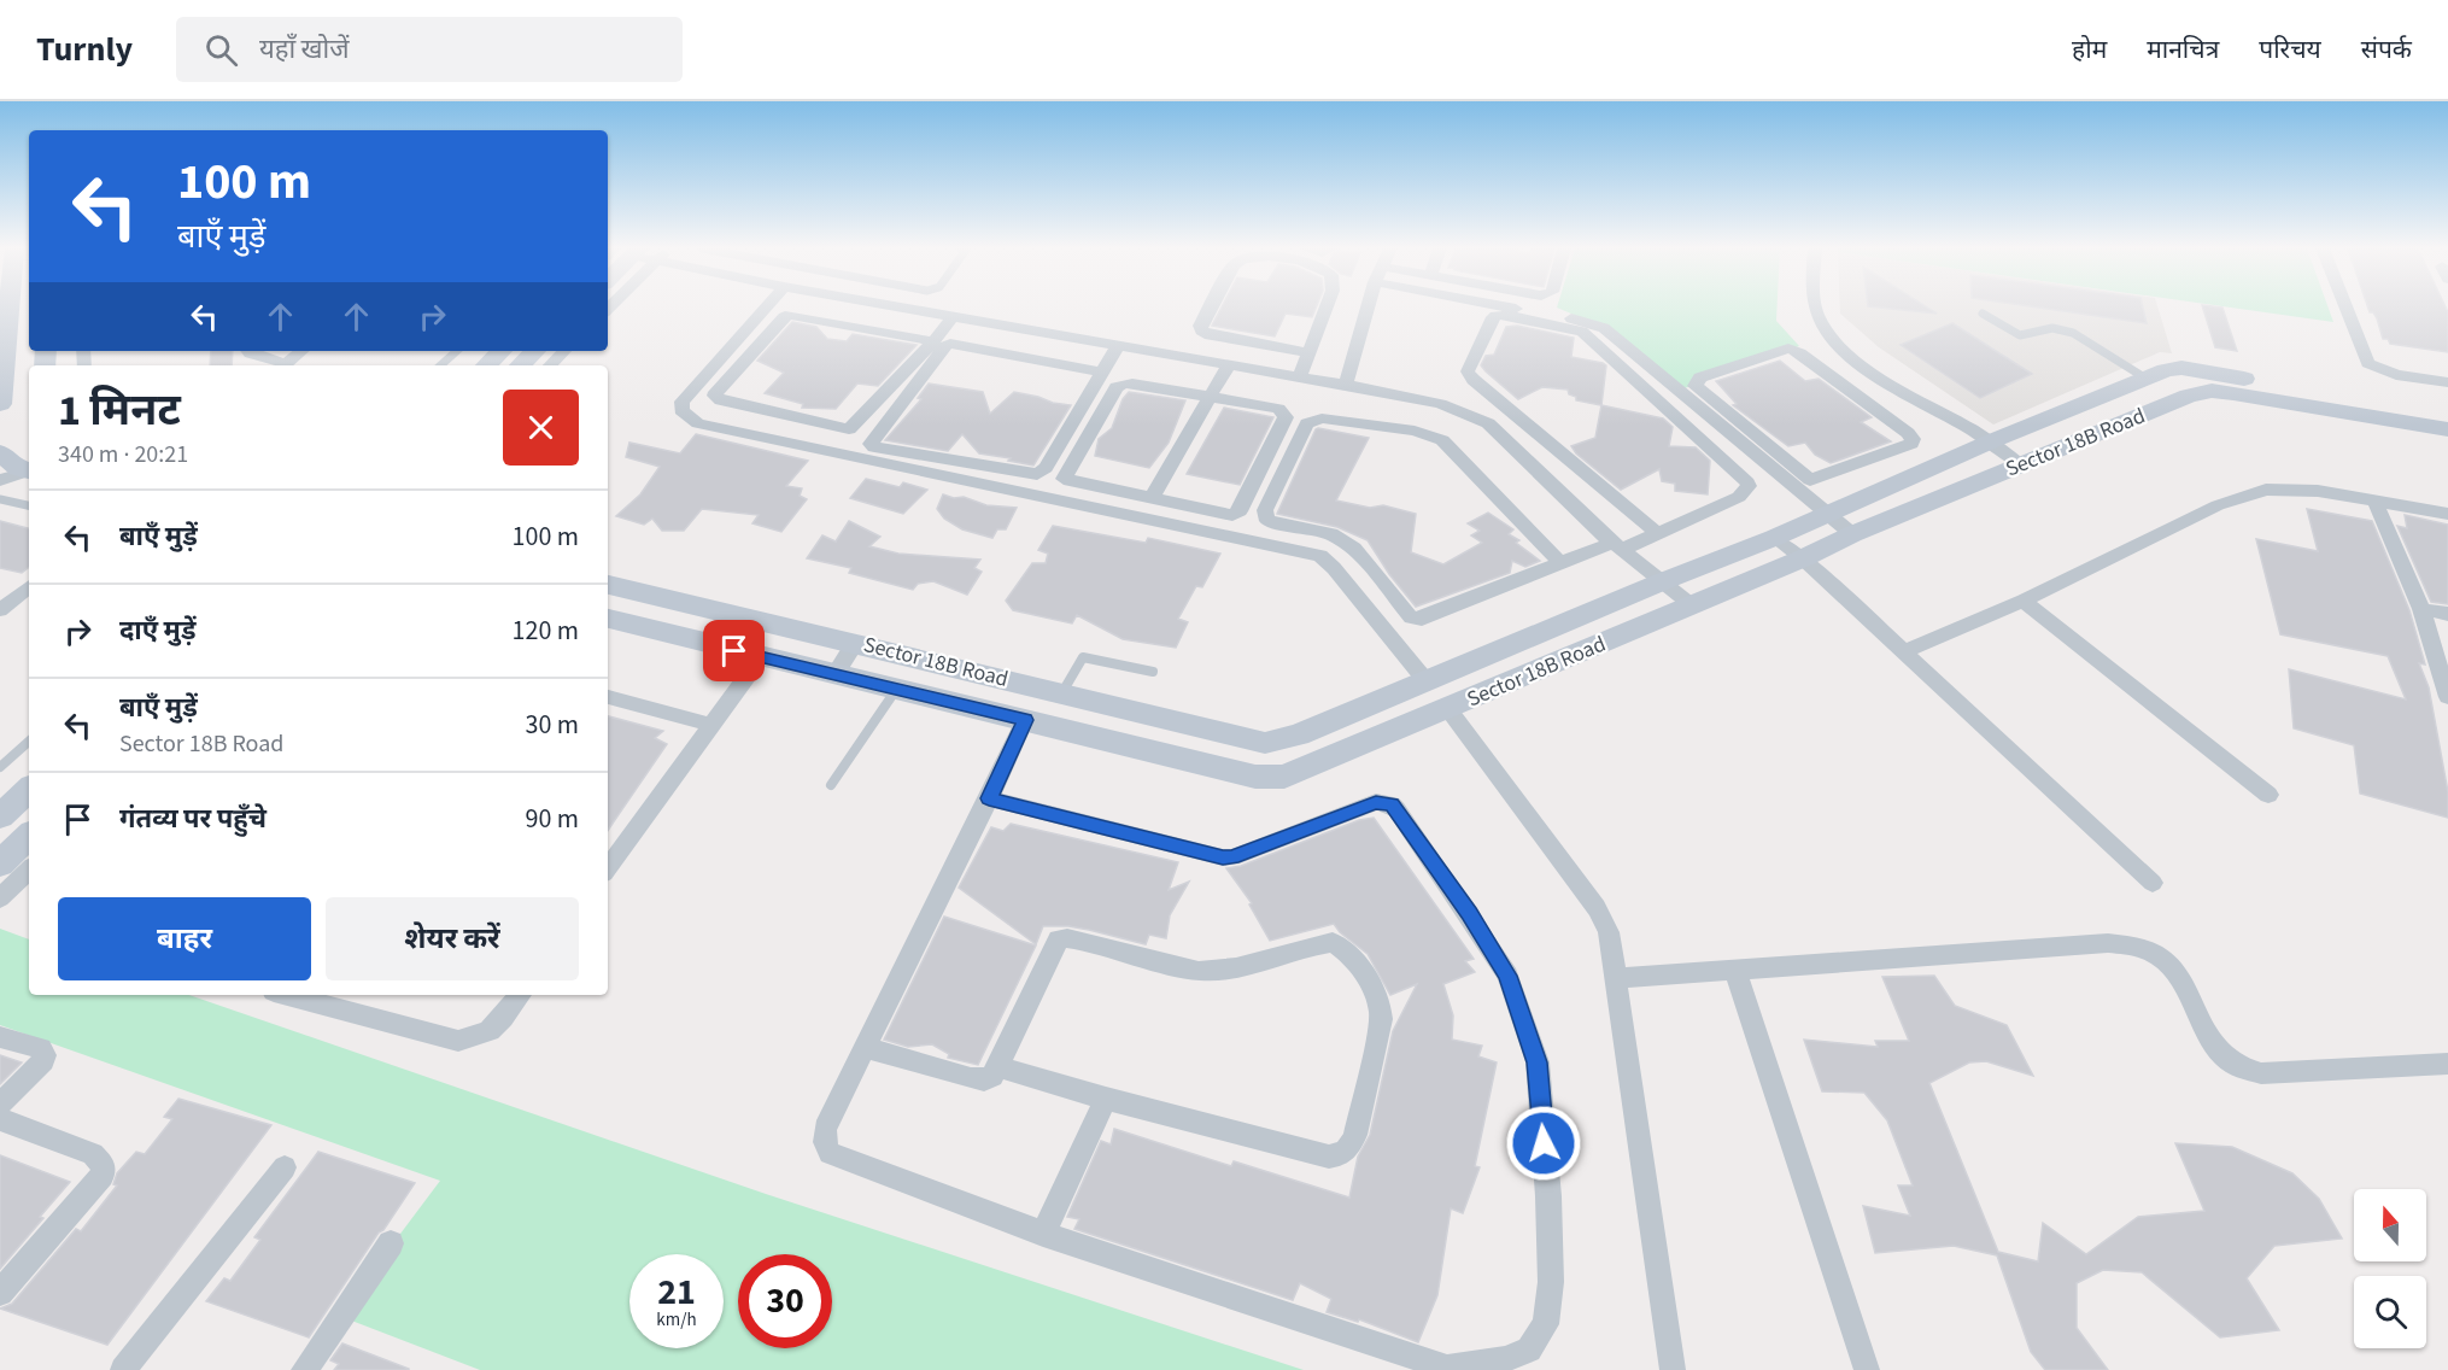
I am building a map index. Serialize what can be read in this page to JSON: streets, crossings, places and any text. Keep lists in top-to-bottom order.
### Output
{
  "streets": {
    "street": ["Sector 18B Road"]
  },
  "north": "top",
  "page": {
    "header": "Turnly",
    "search": "यहाँ खोजें",
    "nav": [
      "होम",
      "मानचित्र",
      "परिचय",
      "संपर्क"
    ],
    "turn": ["100 m", "बाएँ मुड़ें"],
    "heading": ["1 मिनट", "340 m · 20:21"],
    "list": [
      {
        "name": "बाएँ मुड़ें",
        "value": "100 m"
      },
      {
        "name": "दाएँ मुड़ें",
        "value": "120 m"
      },
      {
        "name": "बाएँ मुड़ें",
        "note": "Sector 18B Road",
        "value": "30 m"
      },
      {
        "name": "गंतव्य पर पहुँचे",
        "value": "90 m"
      }
    ],
    "buttons": ["बाहर", "शेयर करें"],
    "speed": "21 km/h",
    "limit": "30"
  }
}
